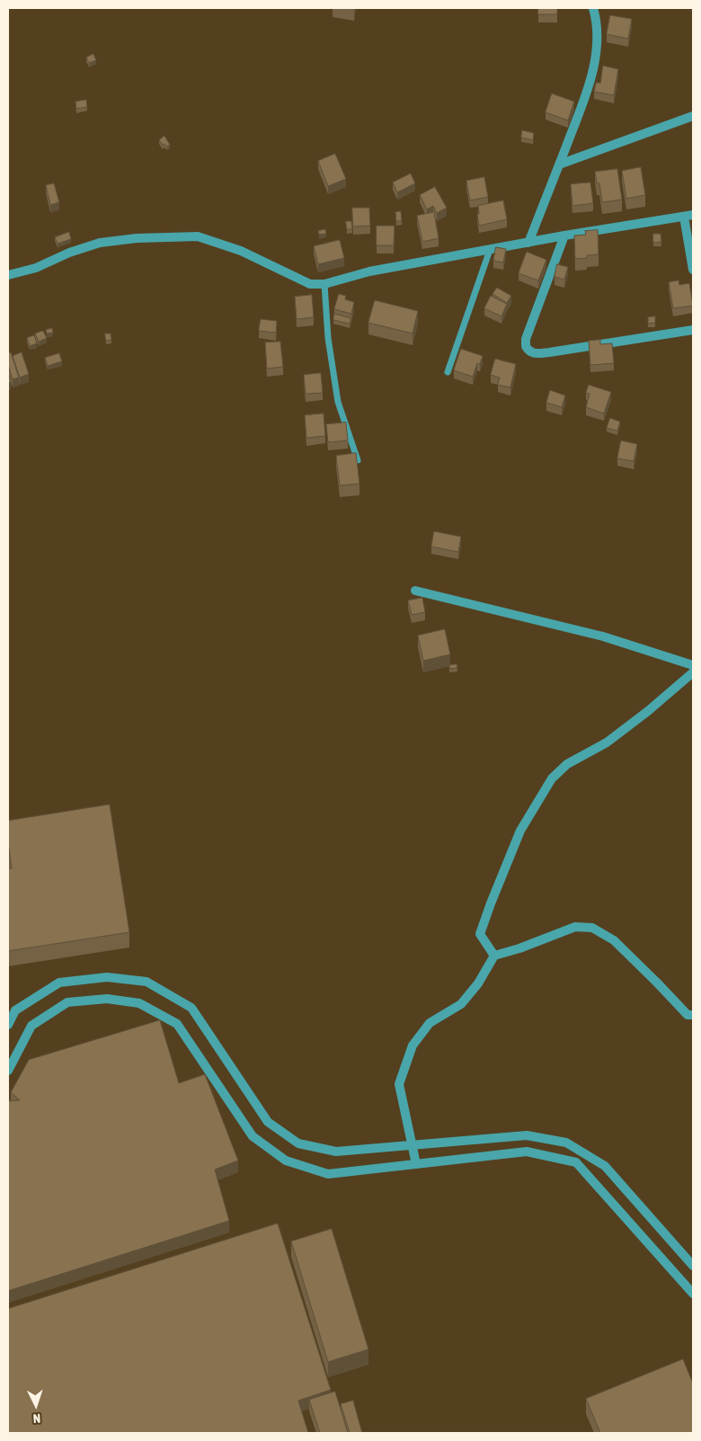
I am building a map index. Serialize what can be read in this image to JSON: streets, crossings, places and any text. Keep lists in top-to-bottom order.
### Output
{
  "north": "bottom"
}
